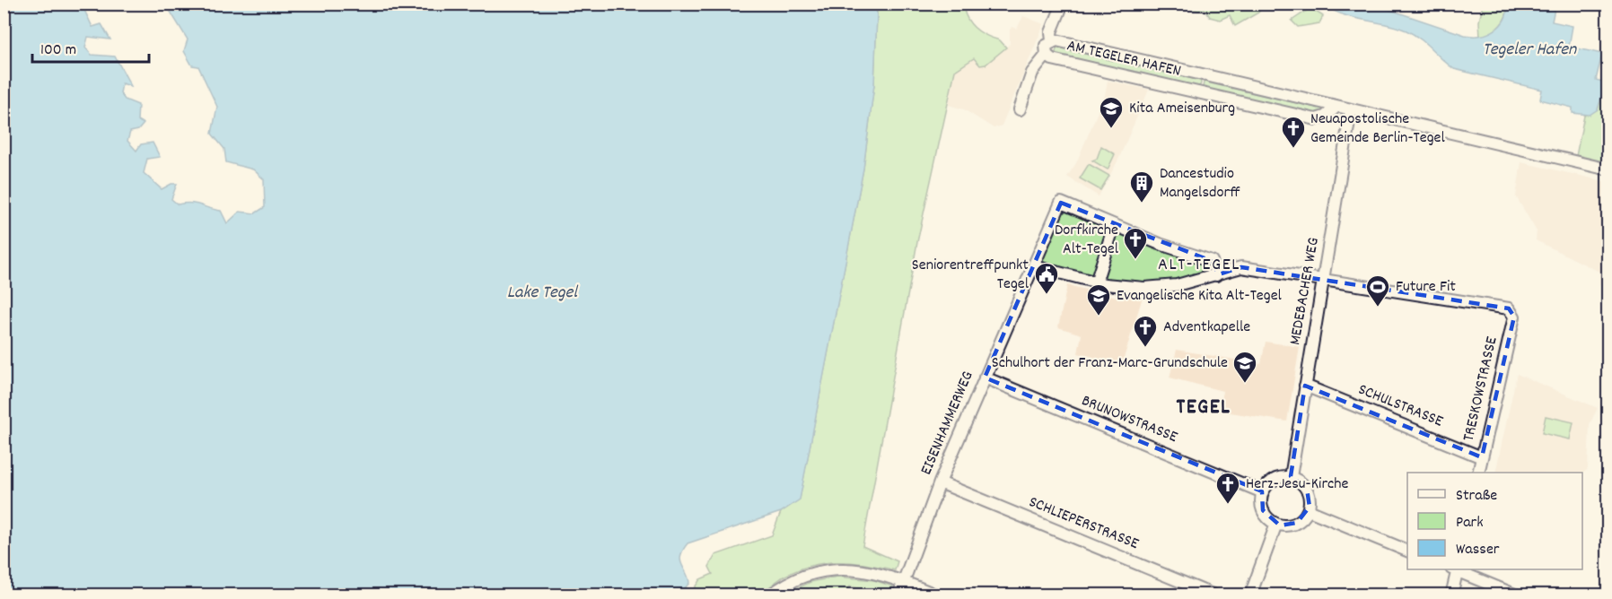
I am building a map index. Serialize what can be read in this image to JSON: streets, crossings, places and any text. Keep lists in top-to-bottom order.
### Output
{
  "streets": {
    "street": [
      "AM TEGELER HAFEN",
      "MEDEBACHER WEG",
      "TRESKOWSTRASSE",
      "SCHULSTRASSE",
      "BRUNOWSTRASSE",
      "EISENHAMMERWEG",
      "SCHLIEPERSTRASSE"
    ]
  },
  "crossings": [
    ["AM TEGELER HAFEN", "MEDEBACHER WEG"],
    ["MEDEBACHER WEG", "TRESKOWSTRASSE"],
    ["MEDEBACHER WEG", "SCHULSTRASSE"],
    ["MEDEBACHER WEG", "BRUNOWSTRASSE"],
    ["TRESKOWSTRASSE", "SCHULSTRASSE"],
    ["BRUNOWSTRASSE", "EISENHAMMERWEG"],
    ["EISENHAMMERWEG", "SCHLIEPERSTRASSE"]
  ],
  "districts": ["ALT-TEGEL", "TEGEL"],
  "water": ["Tegeler Hafen", "Lake Tegel"],
  "places": {
    "school or university": ["Kita Ameisenburg", "Evangelische Kita Alt-Tegel", "Schulhort der Franz-Marc-Grundschule"],
    "church": [
      "Neuapostolische Gemeinde Berlin-Tegel",
      "Dorfkirche Alt-Tegel",
      "Adventkapelle",
      "Herz-Jesu-Kirche"
    ],
    "building": ["Dancestudio Mangelsdorff"],
    "public building": ["Seniorentreffpunkt Tegel"],
    "sports": ["Future Fit"]
  },
  "legend": ["Straße", "Park", "Wasser"],
  "scale_bar": "100 m"
}
